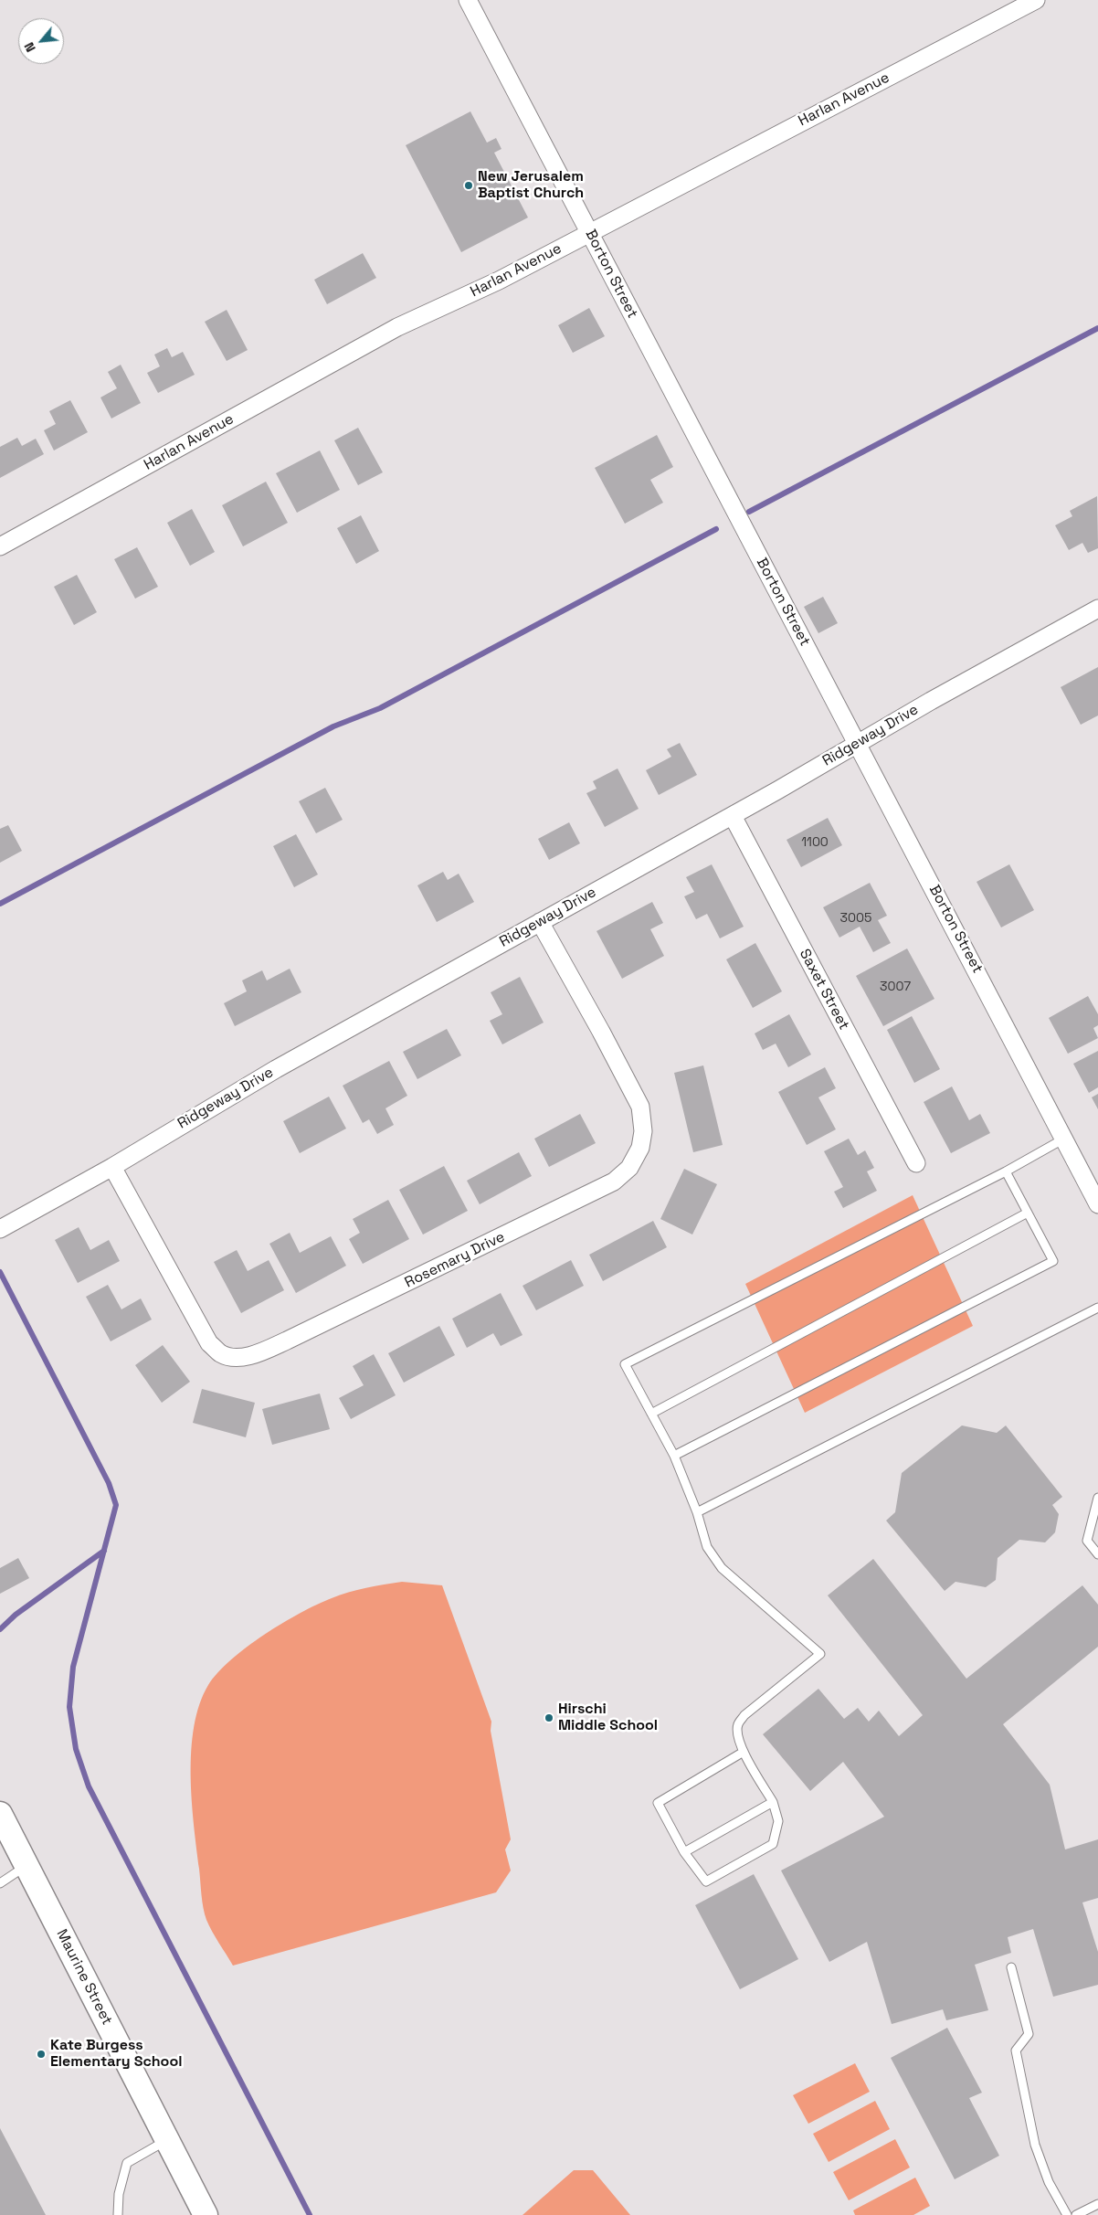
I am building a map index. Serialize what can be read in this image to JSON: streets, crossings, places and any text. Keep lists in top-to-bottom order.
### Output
{
  "streets": {
    "street": [
      "Harlan Avenue",
      "Borton Street",
      "Ridgeway Drive",
      "Saxet Street",
      "Rosemary Drive",
      "Maurine Street"
    ]
  },
  "crossings": [
    ["Harlan Avenue", "Borton Street"],
    ["Borton Street", "Ridgeway Drive"],
    ["Ridgeway Drive", "Saxet Street"],
    ["Ridgeway Drive", "Rosemary Drive"]
  ],
  "places": ["New Jerusalem Baptist Church", "Hirschi Middle School", "Kate Burgess Elementary School"],
  "house_numbers": ["1100", "3005", "3007"],
  "north": "bottom left"
}
